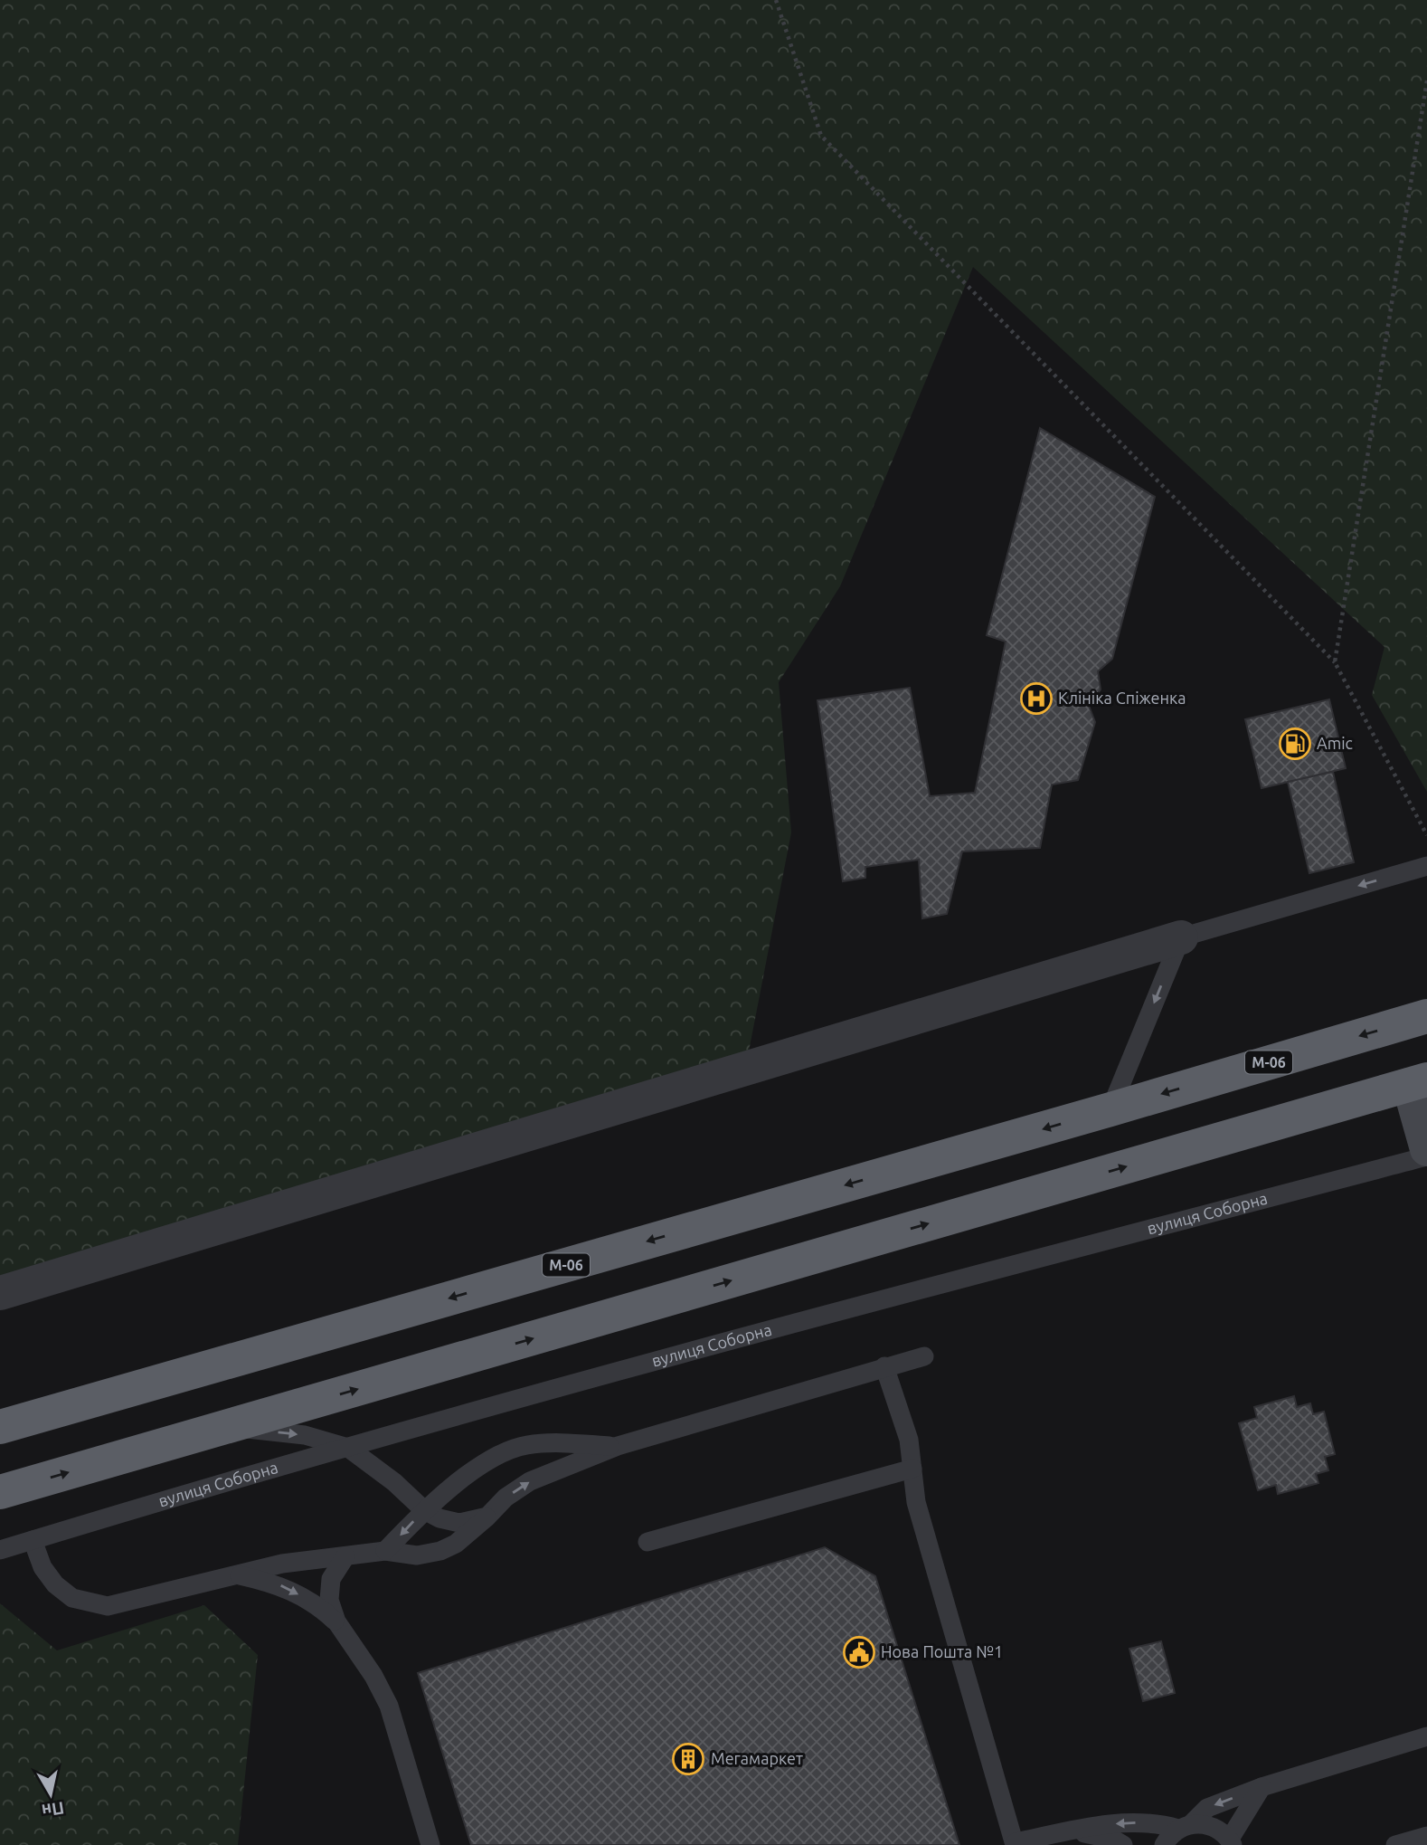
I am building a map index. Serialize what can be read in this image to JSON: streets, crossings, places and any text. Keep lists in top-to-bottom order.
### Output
{
  "streets": {
    "highway": ["М-06"],
    "lane": ["вулиця Соборна"]
  },
  "places": {
    "hospital": ["Клініка Спіженка"],
    "fuel station": ["Amic"],
    "public building": ["Нова Пошта №1"],
    "building": ["Мегамаркет"]
  },
  "north": "bottom"
}
